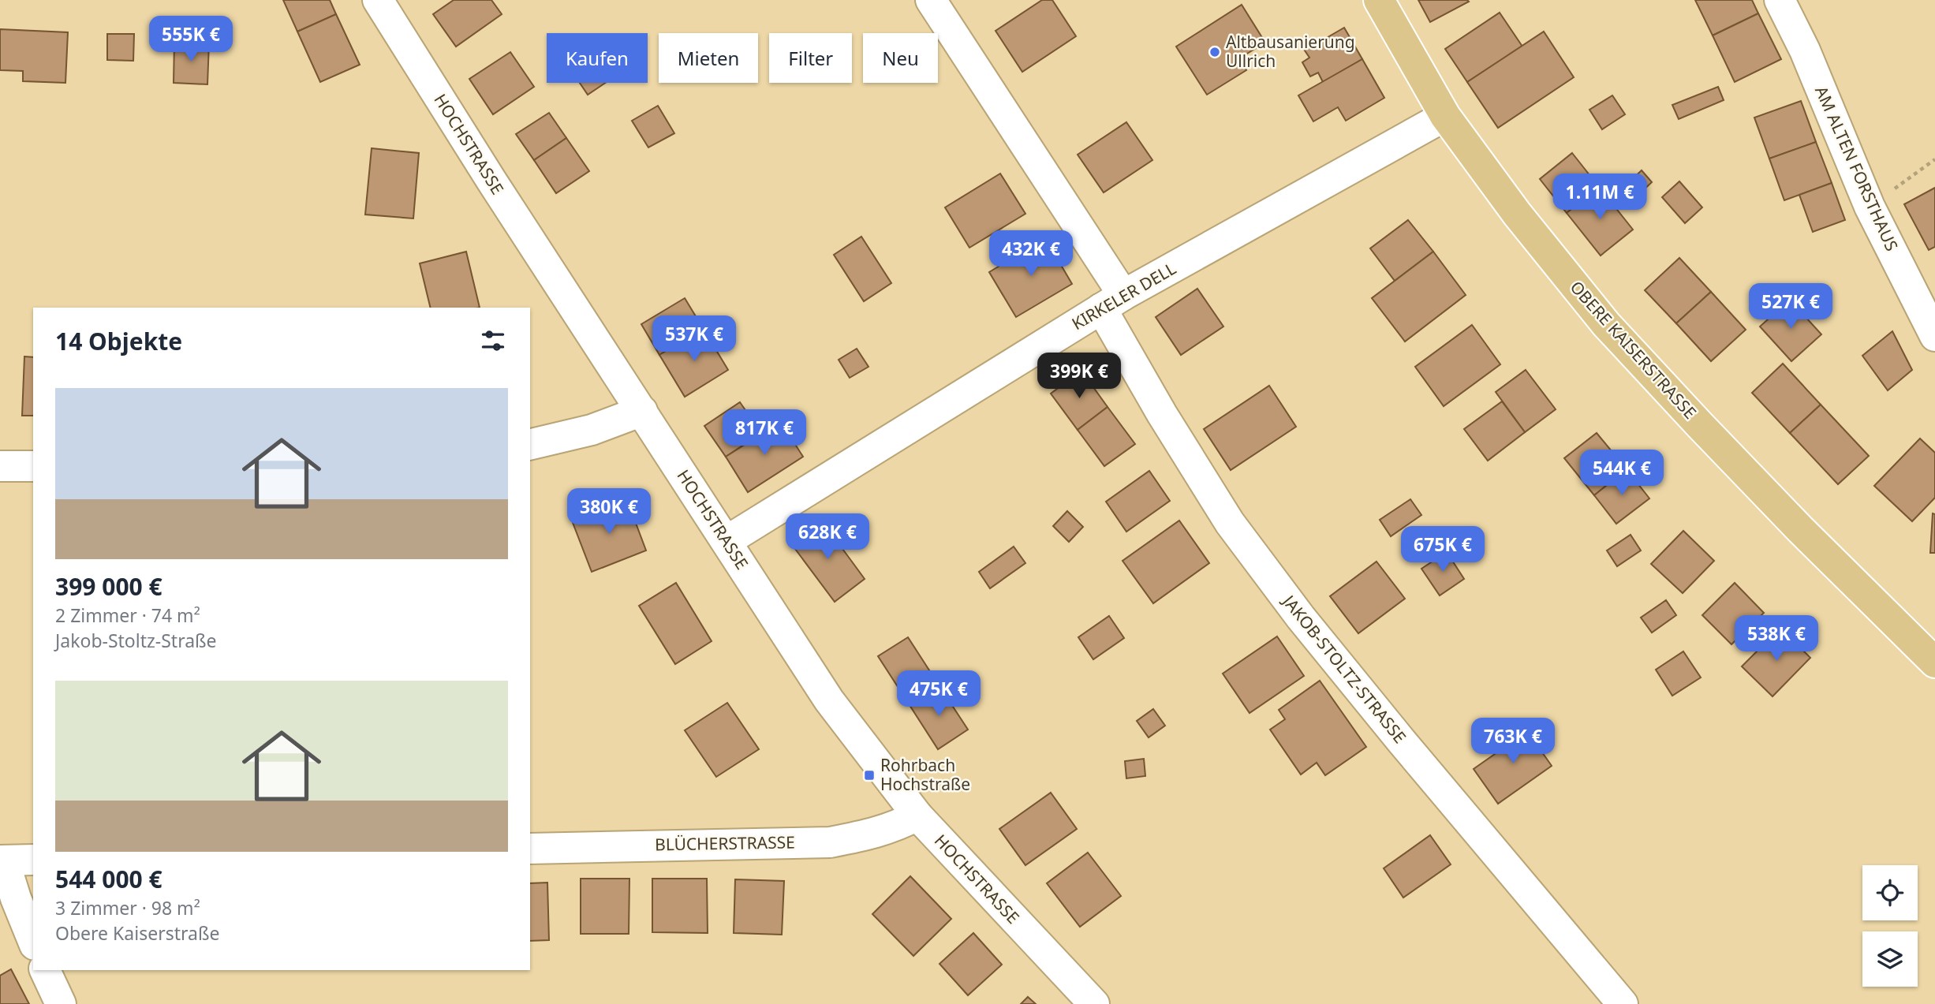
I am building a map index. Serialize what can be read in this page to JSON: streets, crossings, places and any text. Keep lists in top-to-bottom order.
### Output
{
  "streets": {
    "main road": ["OBERE KAISERSTRASSE"],
    "street": [
      "HOCHSTRASSE",
      "AM ALTEN FORSTHAUS",
      "KIRKELER DELL",
      "JAKOB-STOLTZ-STRASSE",
      "BLÜCHERSTRASSE"
    ]
  },
  "crossings": [
    ["HOCHSTRASSE", "KIRKELER DELL"],
    ["HOCHSTRASSE", "BLÜCHERSTRASSE"],
    ["KIRKELER DELL", "OBERE KAISERSTRASSE"],
    ["KIRKELER DELL", "JAKOB-STOLTZ-STRASSE"]
  ],
  "places": {
    "other": ["Altbausanierung Ullrich"],
    "transit": ["Rohrbach Hochstraße"]
  },
  "page": {
    "price": [
      "555K €",
      "1.11M €",
      "432K €",
      "527K €",
      "537K €",
      "399K €",
      "817K €",
      "544K €",
      "380K €",
      "628K €",
      "675K €",
      "538K €",
      "475K €",
      "763K €"
    ],
    "chip": [
      "Kaufen",
      "Mieten",
      "Filter",
      "Neu"
    ],
    "heading": "14 Objekte",
    "list": [
      {
        "name": "399 000 €",
        "note": "2 Zimmer · 74 m² · Jakob-Stoltz-Straße"
      },
      {
        "name": "544 000 €",
        "note": "3 Zimmer · 98 m² · Obere Kaiserstraße"
      }
    ]
  }
}
